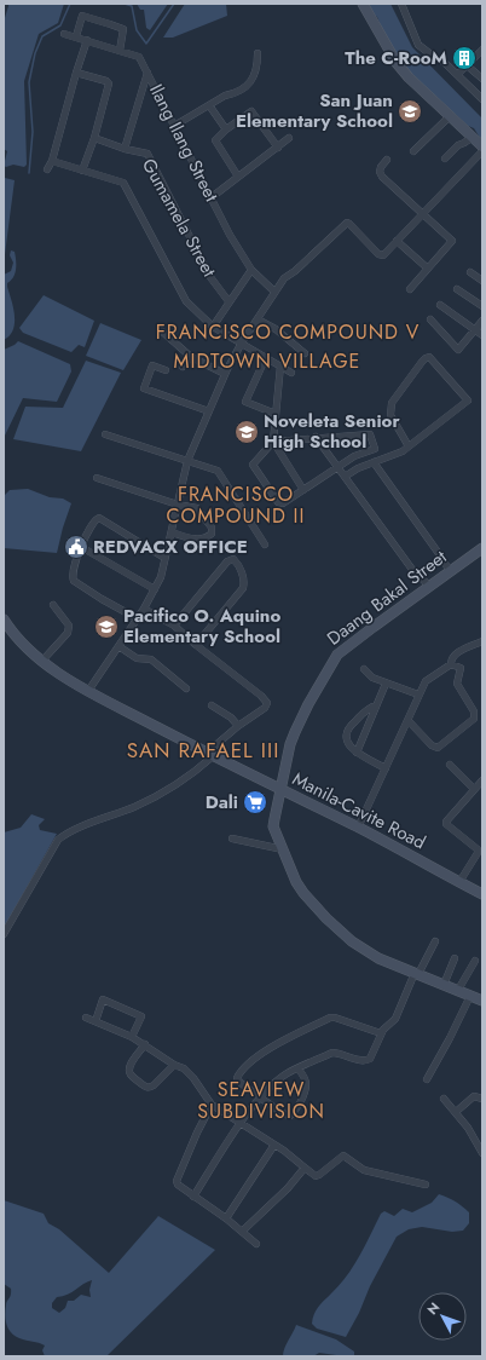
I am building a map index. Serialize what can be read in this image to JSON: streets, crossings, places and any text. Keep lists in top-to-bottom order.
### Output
{
  "streets": {
    "street": [
      "Ilang Ilang Street",
      "Gumamela Street",
      "Daang Bakal Street",
      "Manila-Cavite Road"
    ]
  },
  "crossings": [
    ["Daang Bakal Street", "Manila-Cavite Road"]
  ],
  "districts": [
    "FRANCISCO COMPOUND V",
    "MIDTOWN VILLAGE",
    "FRANCISCO COMPOUND II",
    "SAN RAFAEL III",
    "SEAVIEW SUBDIVISION"
  ],
  "places": {
    "building": ["The C-RooM"],
    "school or university": ["San Juan Elementary School", "Noveleta Senior High School", "Pacifico O. Aquino Elementary School"],
    "public building": ["REDVACX OFFICE"],
    "supermarket": ["Dali"]
  },
  "north": "top left"
}
